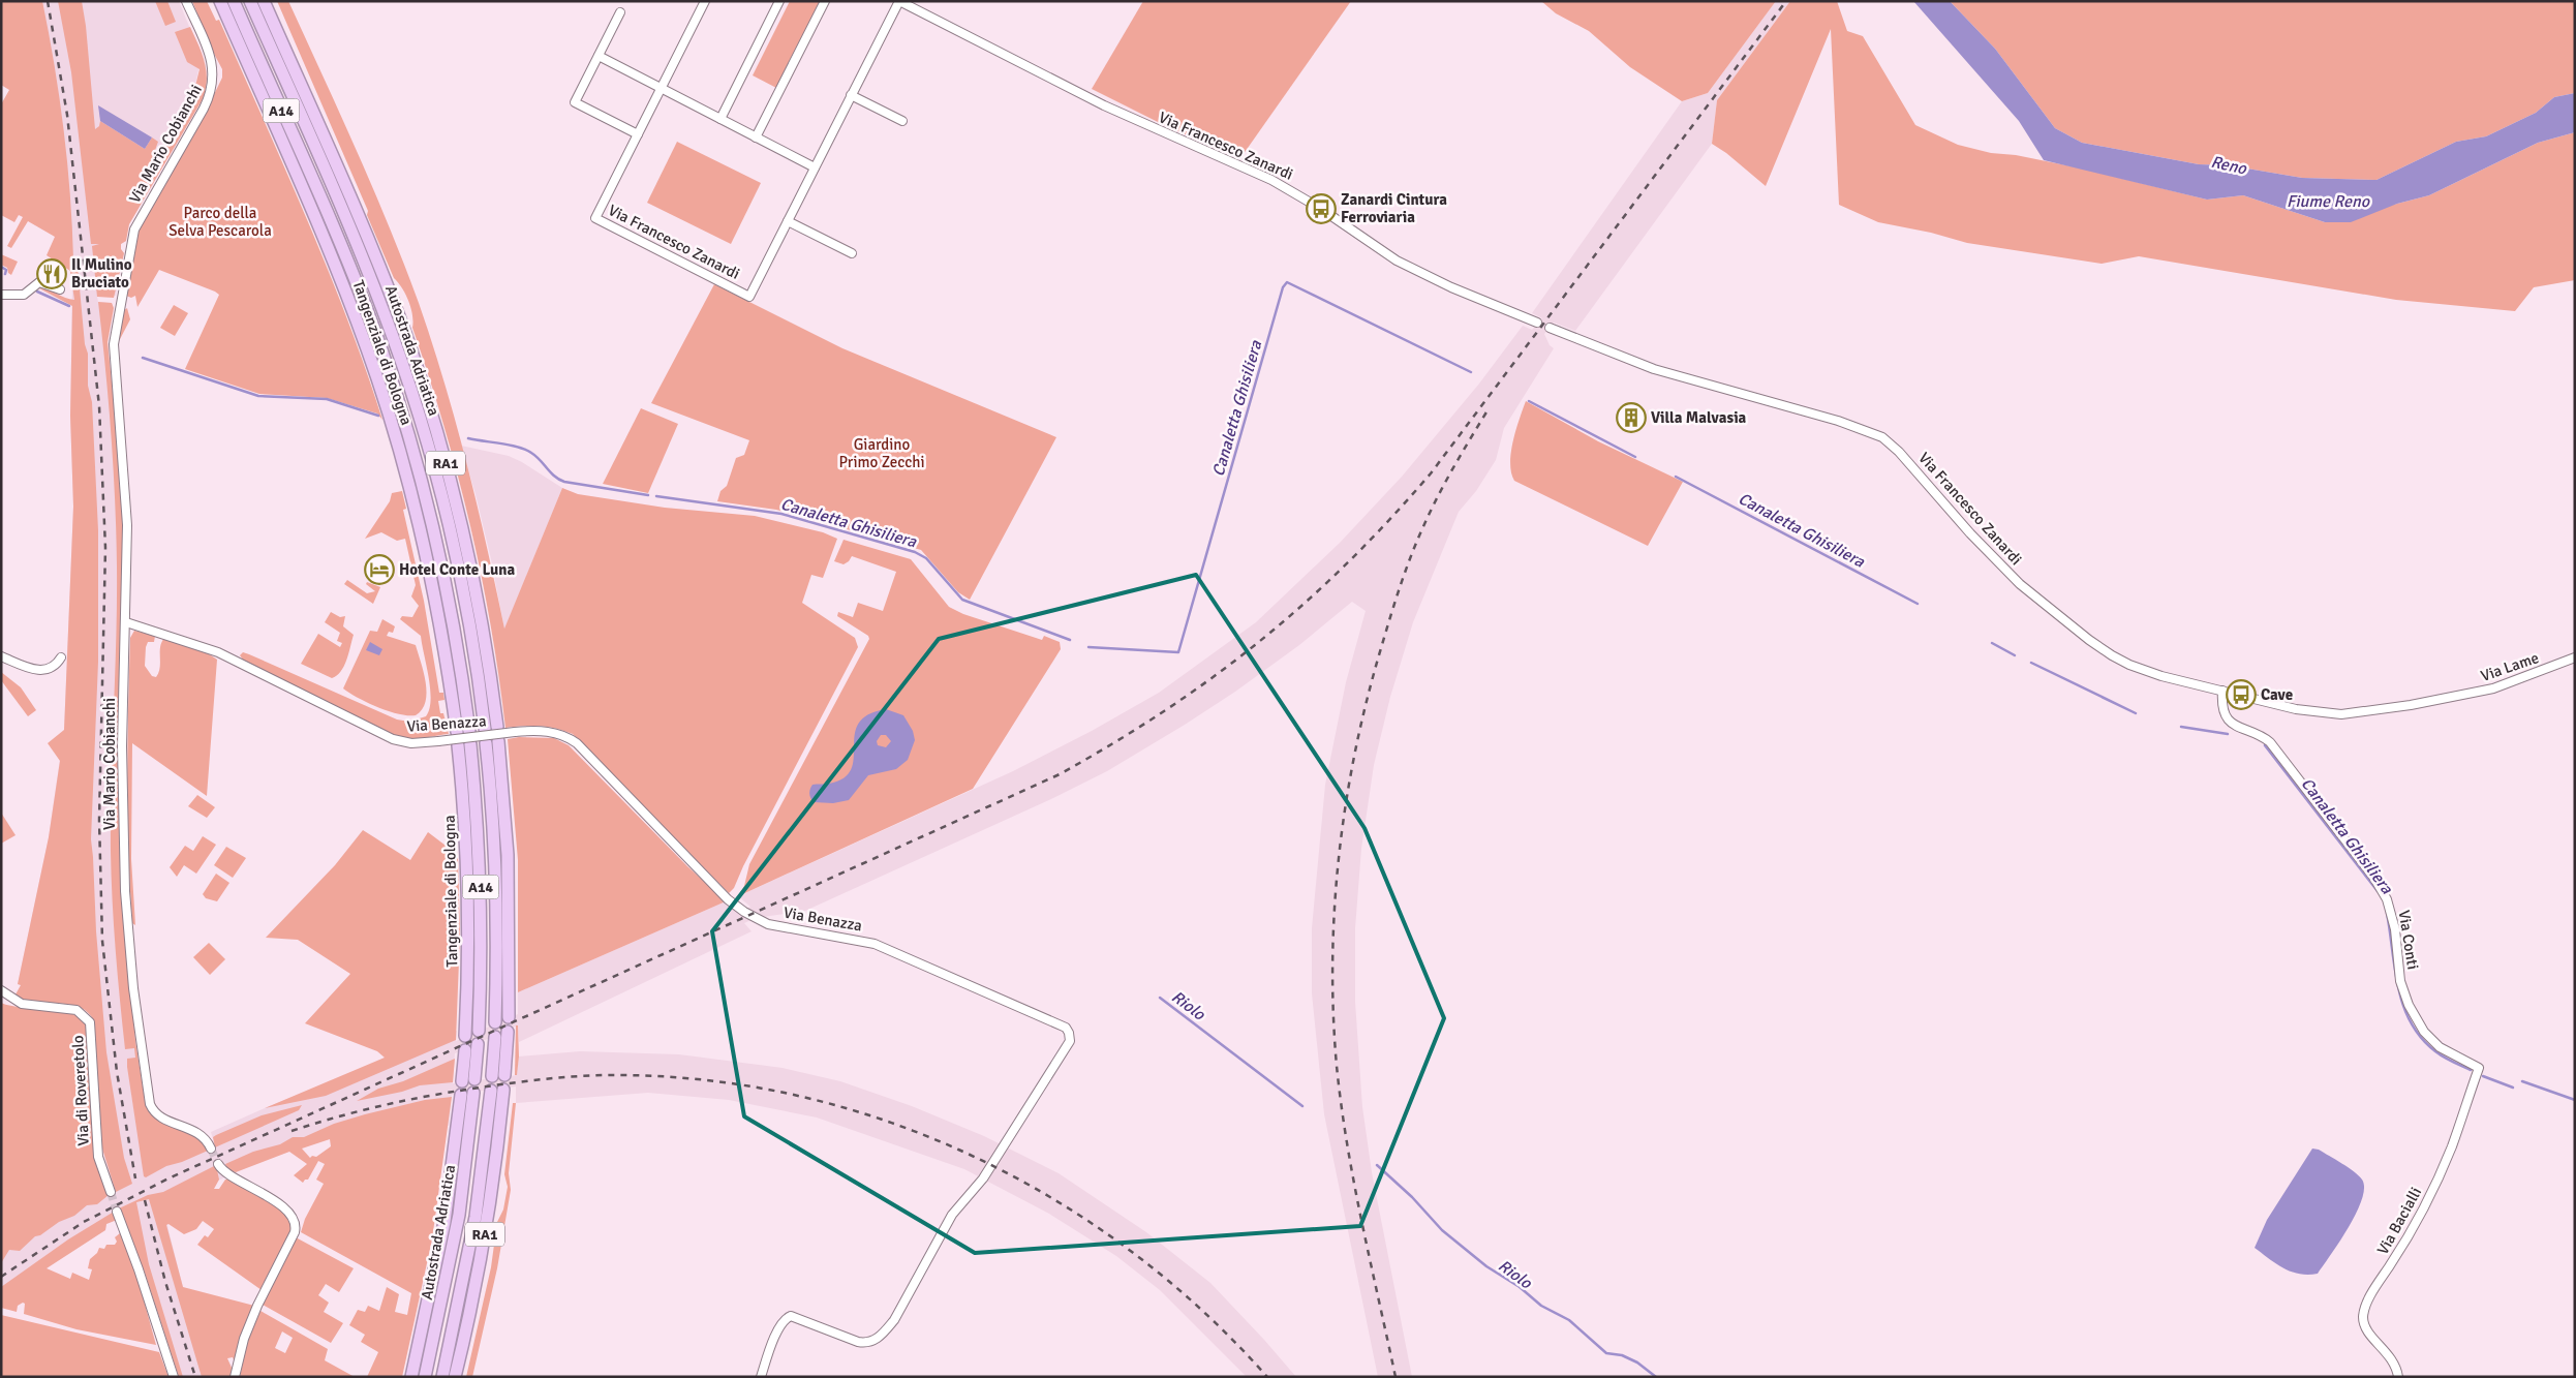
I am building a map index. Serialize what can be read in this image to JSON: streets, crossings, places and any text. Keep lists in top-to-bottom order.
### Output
{
  "streets": {
    "highway": [
      "A14",
      "Autostrada Adriatica",
      "Tangenziale di Bologna",
      "RA1"
    ],
    "street": [
      "Via Mario Cobianchi",
      "Via Francesco Zanardi",
      "Via Lame",
      "Via Benazza",
      "Via Conti",
      "Via di Roveretolo",
      "Via Bacialli"
    ]
  },
  "crossings": [
    ["Via Mario Cobianchi", "Via Benazza"],
    ["Via Francesco Zanardi", "Via Lame"],
    ["Via Francesco Zanardi", "Via Conti"],
    ["Via Conti", "Via Bacialli"]
  ],
  "water": [
    "Reno",
    "Fiume Reno",
    "Canaletta Ghisiliera",
    "Riolo"
  ],
  "parks": ["Parco della Selva Pescarola", "Giardino Primo Zecchi"],
  "places": {
    "bus stop": ["Zanardi Cintura Ferroviaria", "Cave"],
    "restaurant": ["Il Mulino Bruciato"],
    "building": ["Villa Malvasia"],
    "hotel": ["Hotel Conte Luna"]
  }
}
